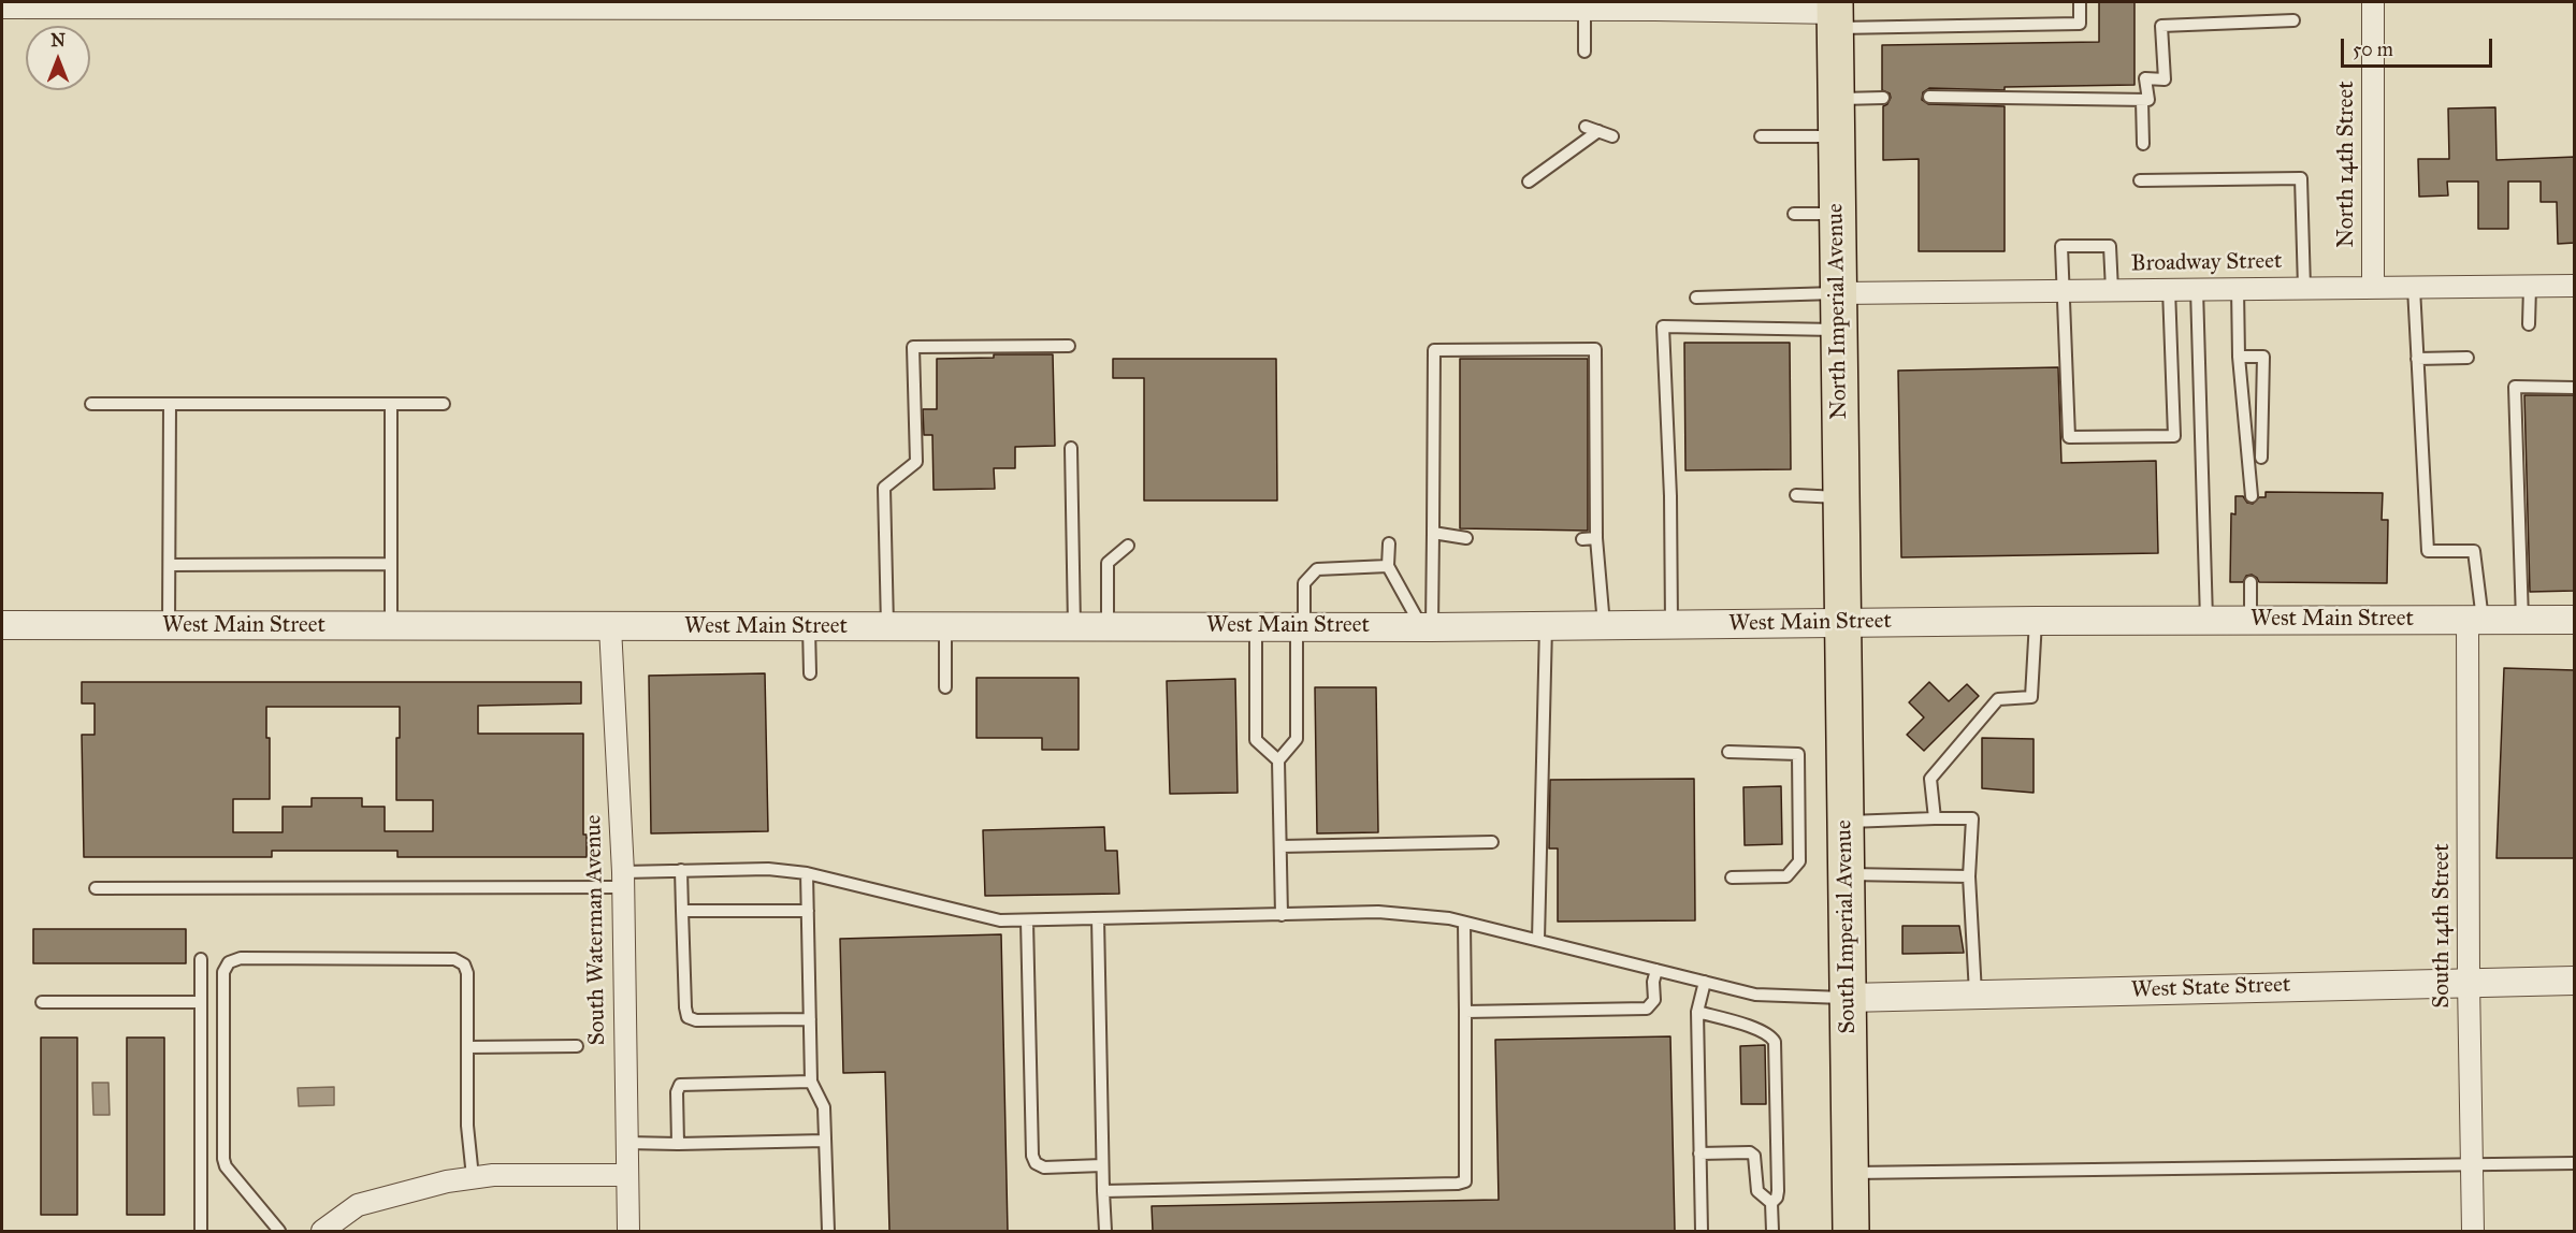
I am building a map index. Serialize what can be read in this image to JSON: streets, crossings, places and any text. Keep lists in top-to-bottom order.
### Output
{
  "streets": {
    "highway": ["North Imperial Avenue", "South Imperial Avenue"],
    "street": [
      "North 14th Street",
      "Broadway Street",
      "West Main Street",
      "South 14th Street",
      "South Waterman Avenue",
      "West State Street"
    ]
  },
  "crossings": [
    ["North 14th Street", "Broadway Street"],
    ["Broadway Street", "North Imperial Avenue"],
    ["North Imperial Avenue", "West Main Street"],
    ["North Imperial Avenue", "South Imperial Avenue"],
    ["West Main Street", "South 14th Street"],
    ["West Main Street", "South Imperial Avenue"],
    ["West Main Street", "South Waterman Avenue"],
    ["South 14th Street", "West State Street"],
    ["South Imperial Avenue", "West State Street"]
  ],
  "scale_bar": "50 m",
  "north": "top"
}
